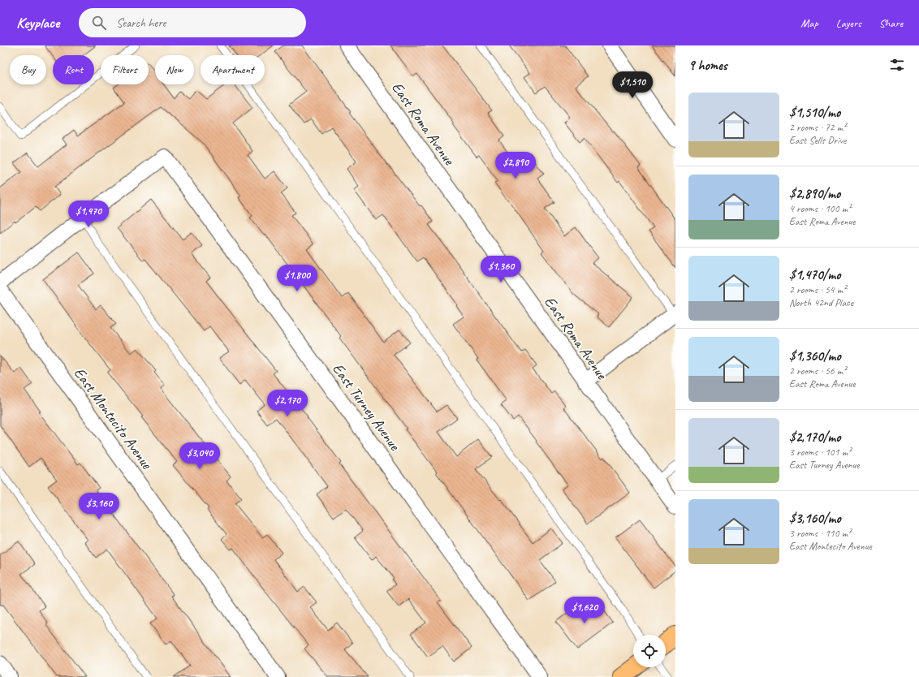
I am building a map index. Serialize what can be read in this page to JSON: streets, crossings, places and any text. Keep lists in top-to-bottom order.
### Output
{
  "streets": {
    "street": ["East Roma Avenue", "East Turney Avenue", "East Montecito Avenue"]
  },
  "page": {
    "header": "Keyplace",
    "search": "Search here",
    "nav": ["Map", "Layers", "Share"],
    "heading": "9 homes",
    "chip": [
      "Buy",
      "Rent",
      "Filters",
      "New",
      "Apartment"
    ],
    "price": [
      "$1,510",
      "$2,890",
      "$1,470",
      "$1,360",
      "$1,800",
      "$2,170",
      "$3,040",
      "$3,160",
      "$1,620"
    ],
    "list": [
      {
        "name": "$1,510/mo",
        "note": "2 rooms · 72 m² · East Sells Drive"
      },
      {
        "name": "$2,890/mo",
        "note": "4 rooms · 100 m² · East Roma Avenue"
      },
      {
        "name": "$1,470/mo",
        "note": "2 rooms · 54 m² · North 42nd Place"
      },
      {
        "name": "$1,360/mo",
        "note": "2 rooms · 56 m² · East Roma Avenue"
      },
      {
        "name": "$2,170/mo",
        "note": "3 rooms · 101 m² · East Turney Avenue"
      },
      {
        "name": "$3,160/mo",
        "note": "3 rooms · 110 m² · East Montecito Avenue"
      }
    ]
  }
}
